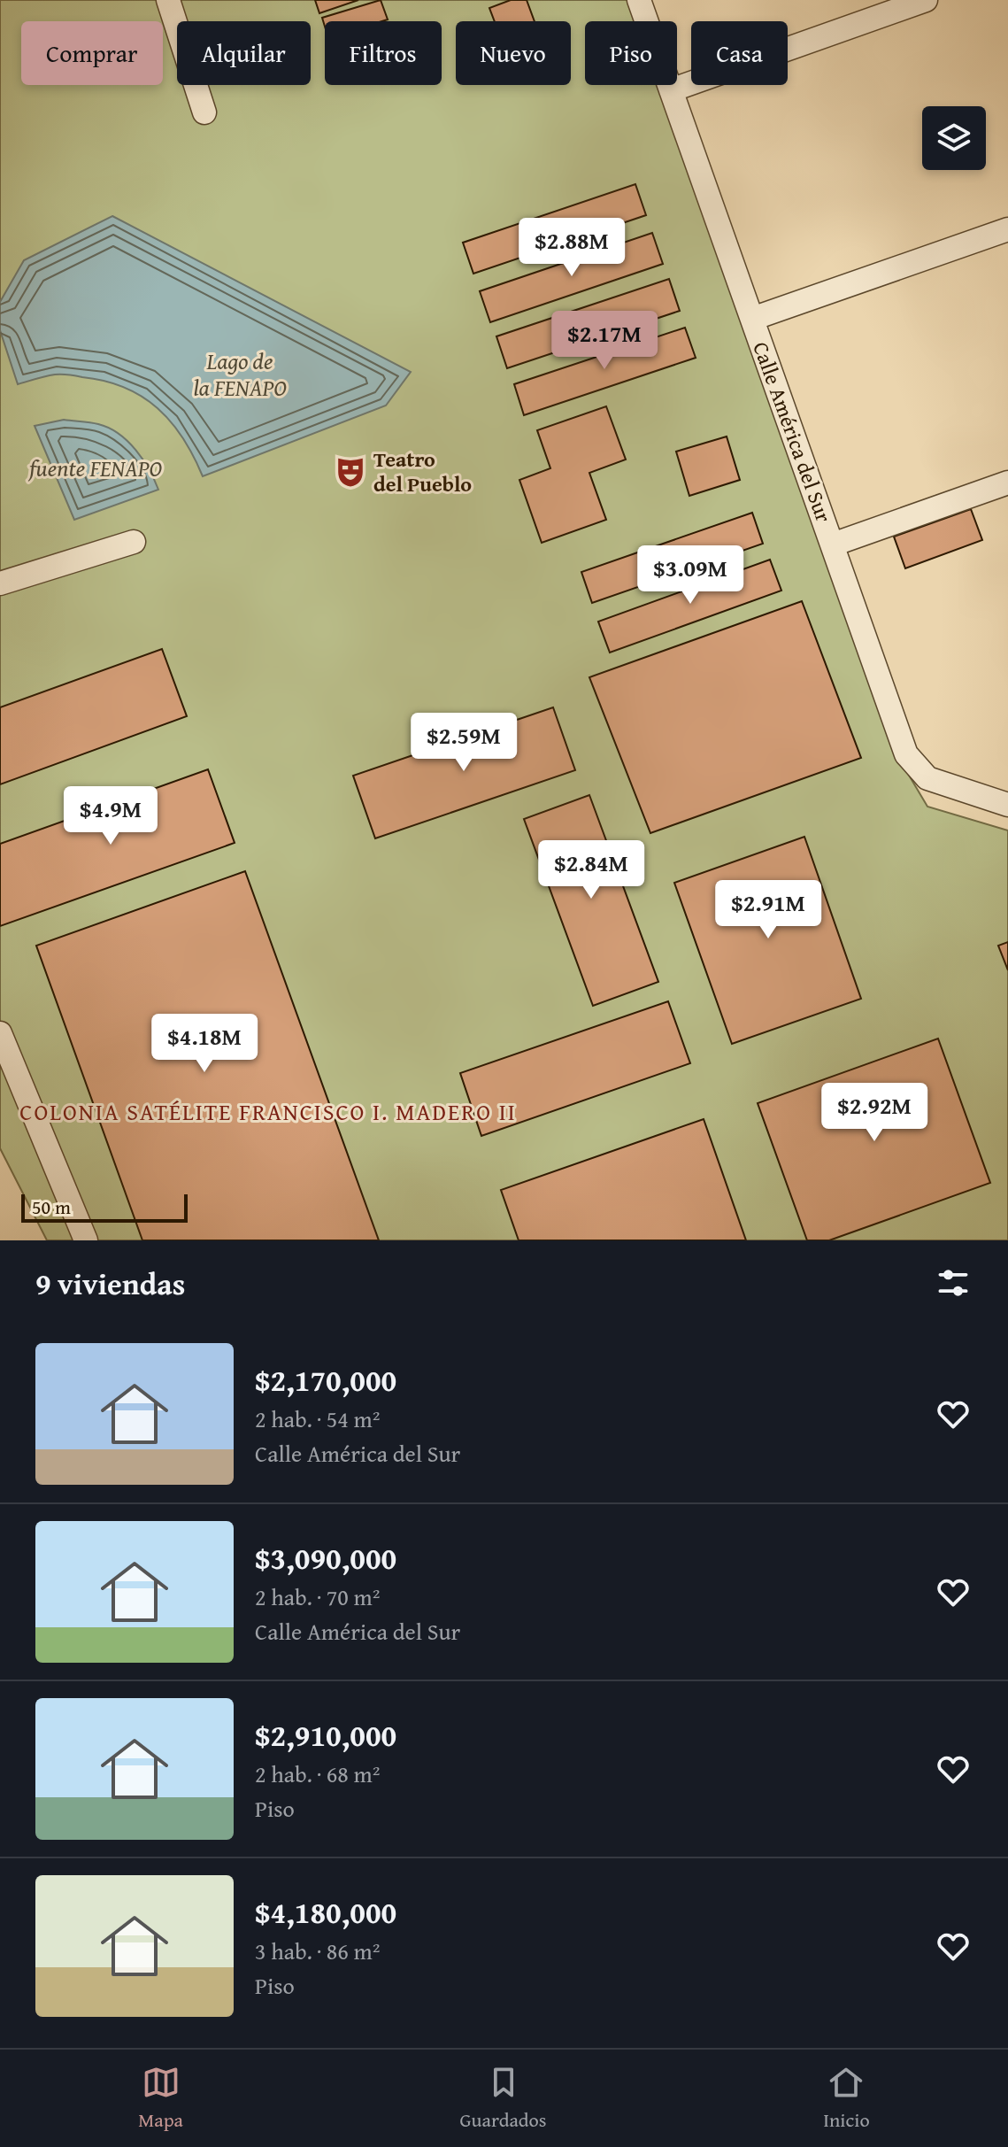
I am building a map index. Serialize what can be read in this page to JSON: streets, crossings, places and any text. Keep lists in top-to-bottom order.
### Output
{
  "streets": {
    "street": ["Calle América del Sur"]
  },
  "districts": ["COLONIA SATÉLITE FRANCISCO I. MADERO II"],
  "water": ["Lago de la FENAPO", "fuente FENAPO"],
  "places": {
    "theatre": ["Teatro del Pueblo"]
  },
  "scale_bar": "50 m",
  "page": {
    "chip": [
      "Comprar",
      "Alquilar",
      "Filtros",
      "Nuevo",
      "Piso",
      "Casa"
    ],
    "price": [
      "$2.88M",
      "$2.17M",
      "$3.09M",
      "$2.59M",
      "$4.9M",
      "$2.84M",
      "$2.91M",
      "$4.18M",
      "$2.92M"
    ],
    "scale": "50 m",
    "heading": "9 viviendas",
    "list": [
      {
        "name": "$2,170,000",
        "note": "2 hab. · 54 m² · Calle América del Sur"
      },
      {
        "name": "$3,090,000",
        "note": "2 hab. · 70 m² · Calle América del Sur"
      },
      {
        "name": "$2,910,000",
        "note": "2 hab. · 68 m² · Piso"
      },
      {
        "name": "$4,180,000",
        "note": "3 hab. · 86 m² · Piso"
      }
    ],
    "tabs": ["Mapa", "Guardados", "Inicio"]
  }
}
